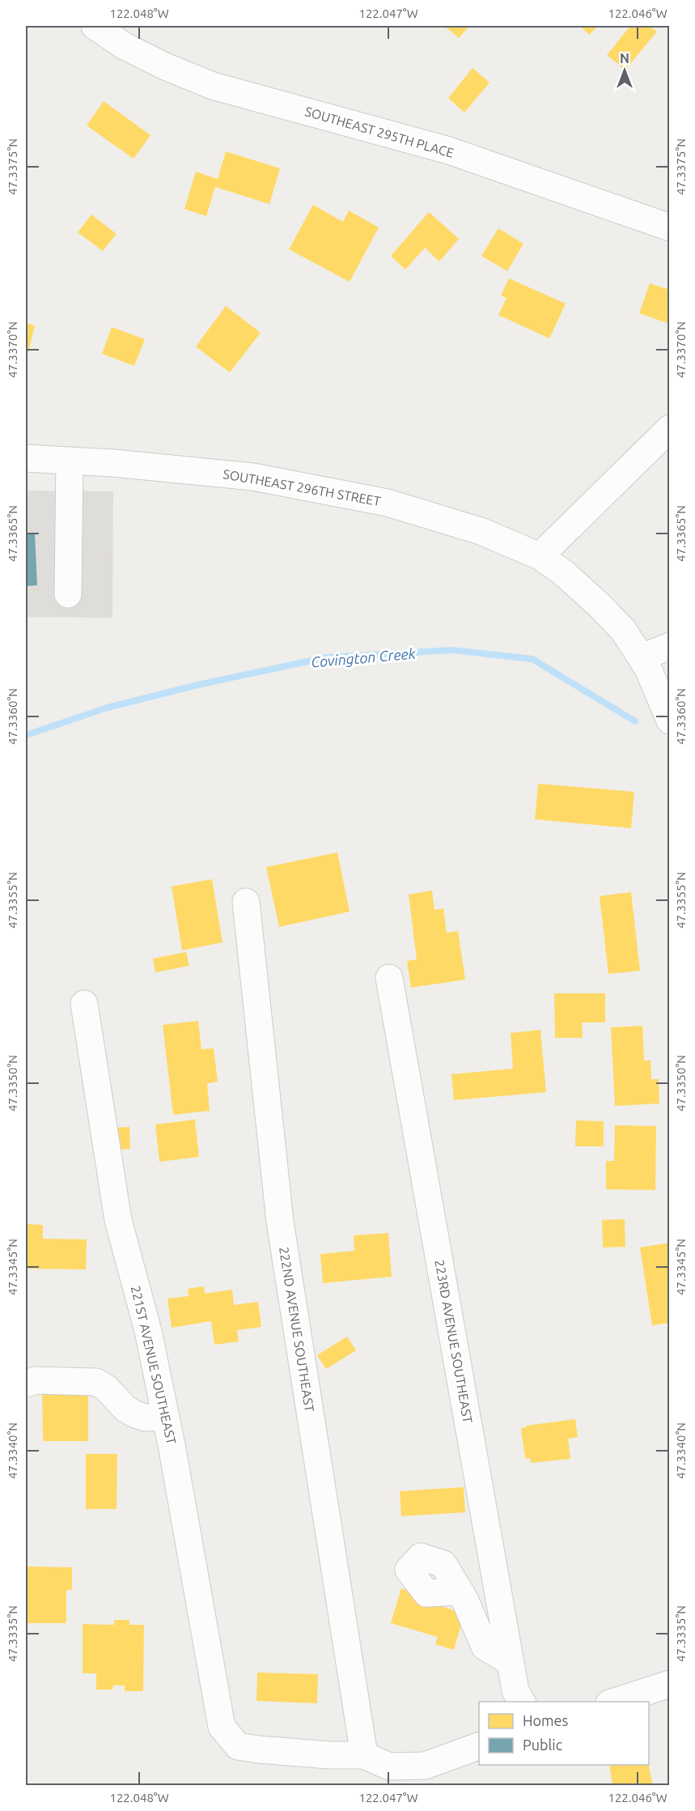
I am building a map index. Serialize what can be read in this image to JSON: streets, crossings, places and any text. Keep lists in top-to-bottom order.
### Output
{
  "streets": {
    "street": [
      "SOUTHEAST 295TH PLACE",
      "SOUTHEAST 296TH STREET",
      "222ND AVENUE SOUTHEAST",
      "223RD AVENUE SOUTHEAST",
      "221ST AVENUE SOUTHEAST"
    ]
  },
  "crossings": [
    ["222ND AVENUE SOUTHEAST", "221ST AVENUE SOUTHEAST"]
  ],
  "water": ["Covington Creek"],
  "legend": ["Homes", "Public"],
  "north": "top",
  "coordinates": [
    "122.048°W",
    "122.047°W",
    "122.046°W",
    "47.3375°N",
    "47.3370°N",
    "47.3365°N",
    "47.3360°N",
    "47.3355°N",
    "47.3350°N",
    "47.3345°N",
    "47.3340°N",
    "47.3335°N"
  ]
}
